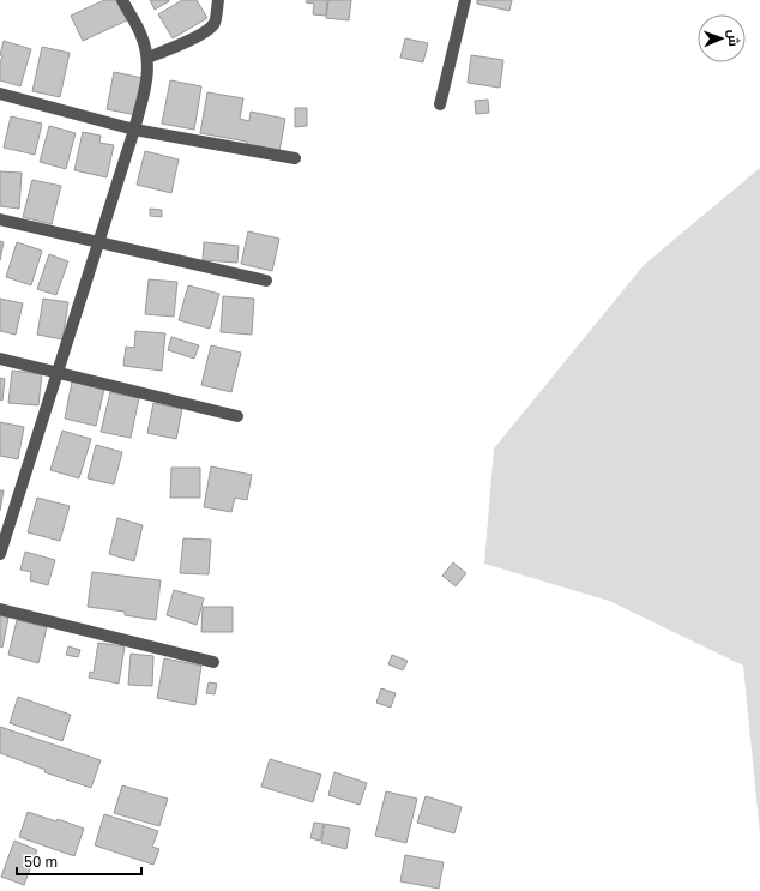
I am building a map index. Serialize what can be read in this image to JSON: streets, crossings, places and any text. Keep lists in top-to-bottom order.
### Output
{
  "scale_bar": "50 m",
  "north": "right"
}
